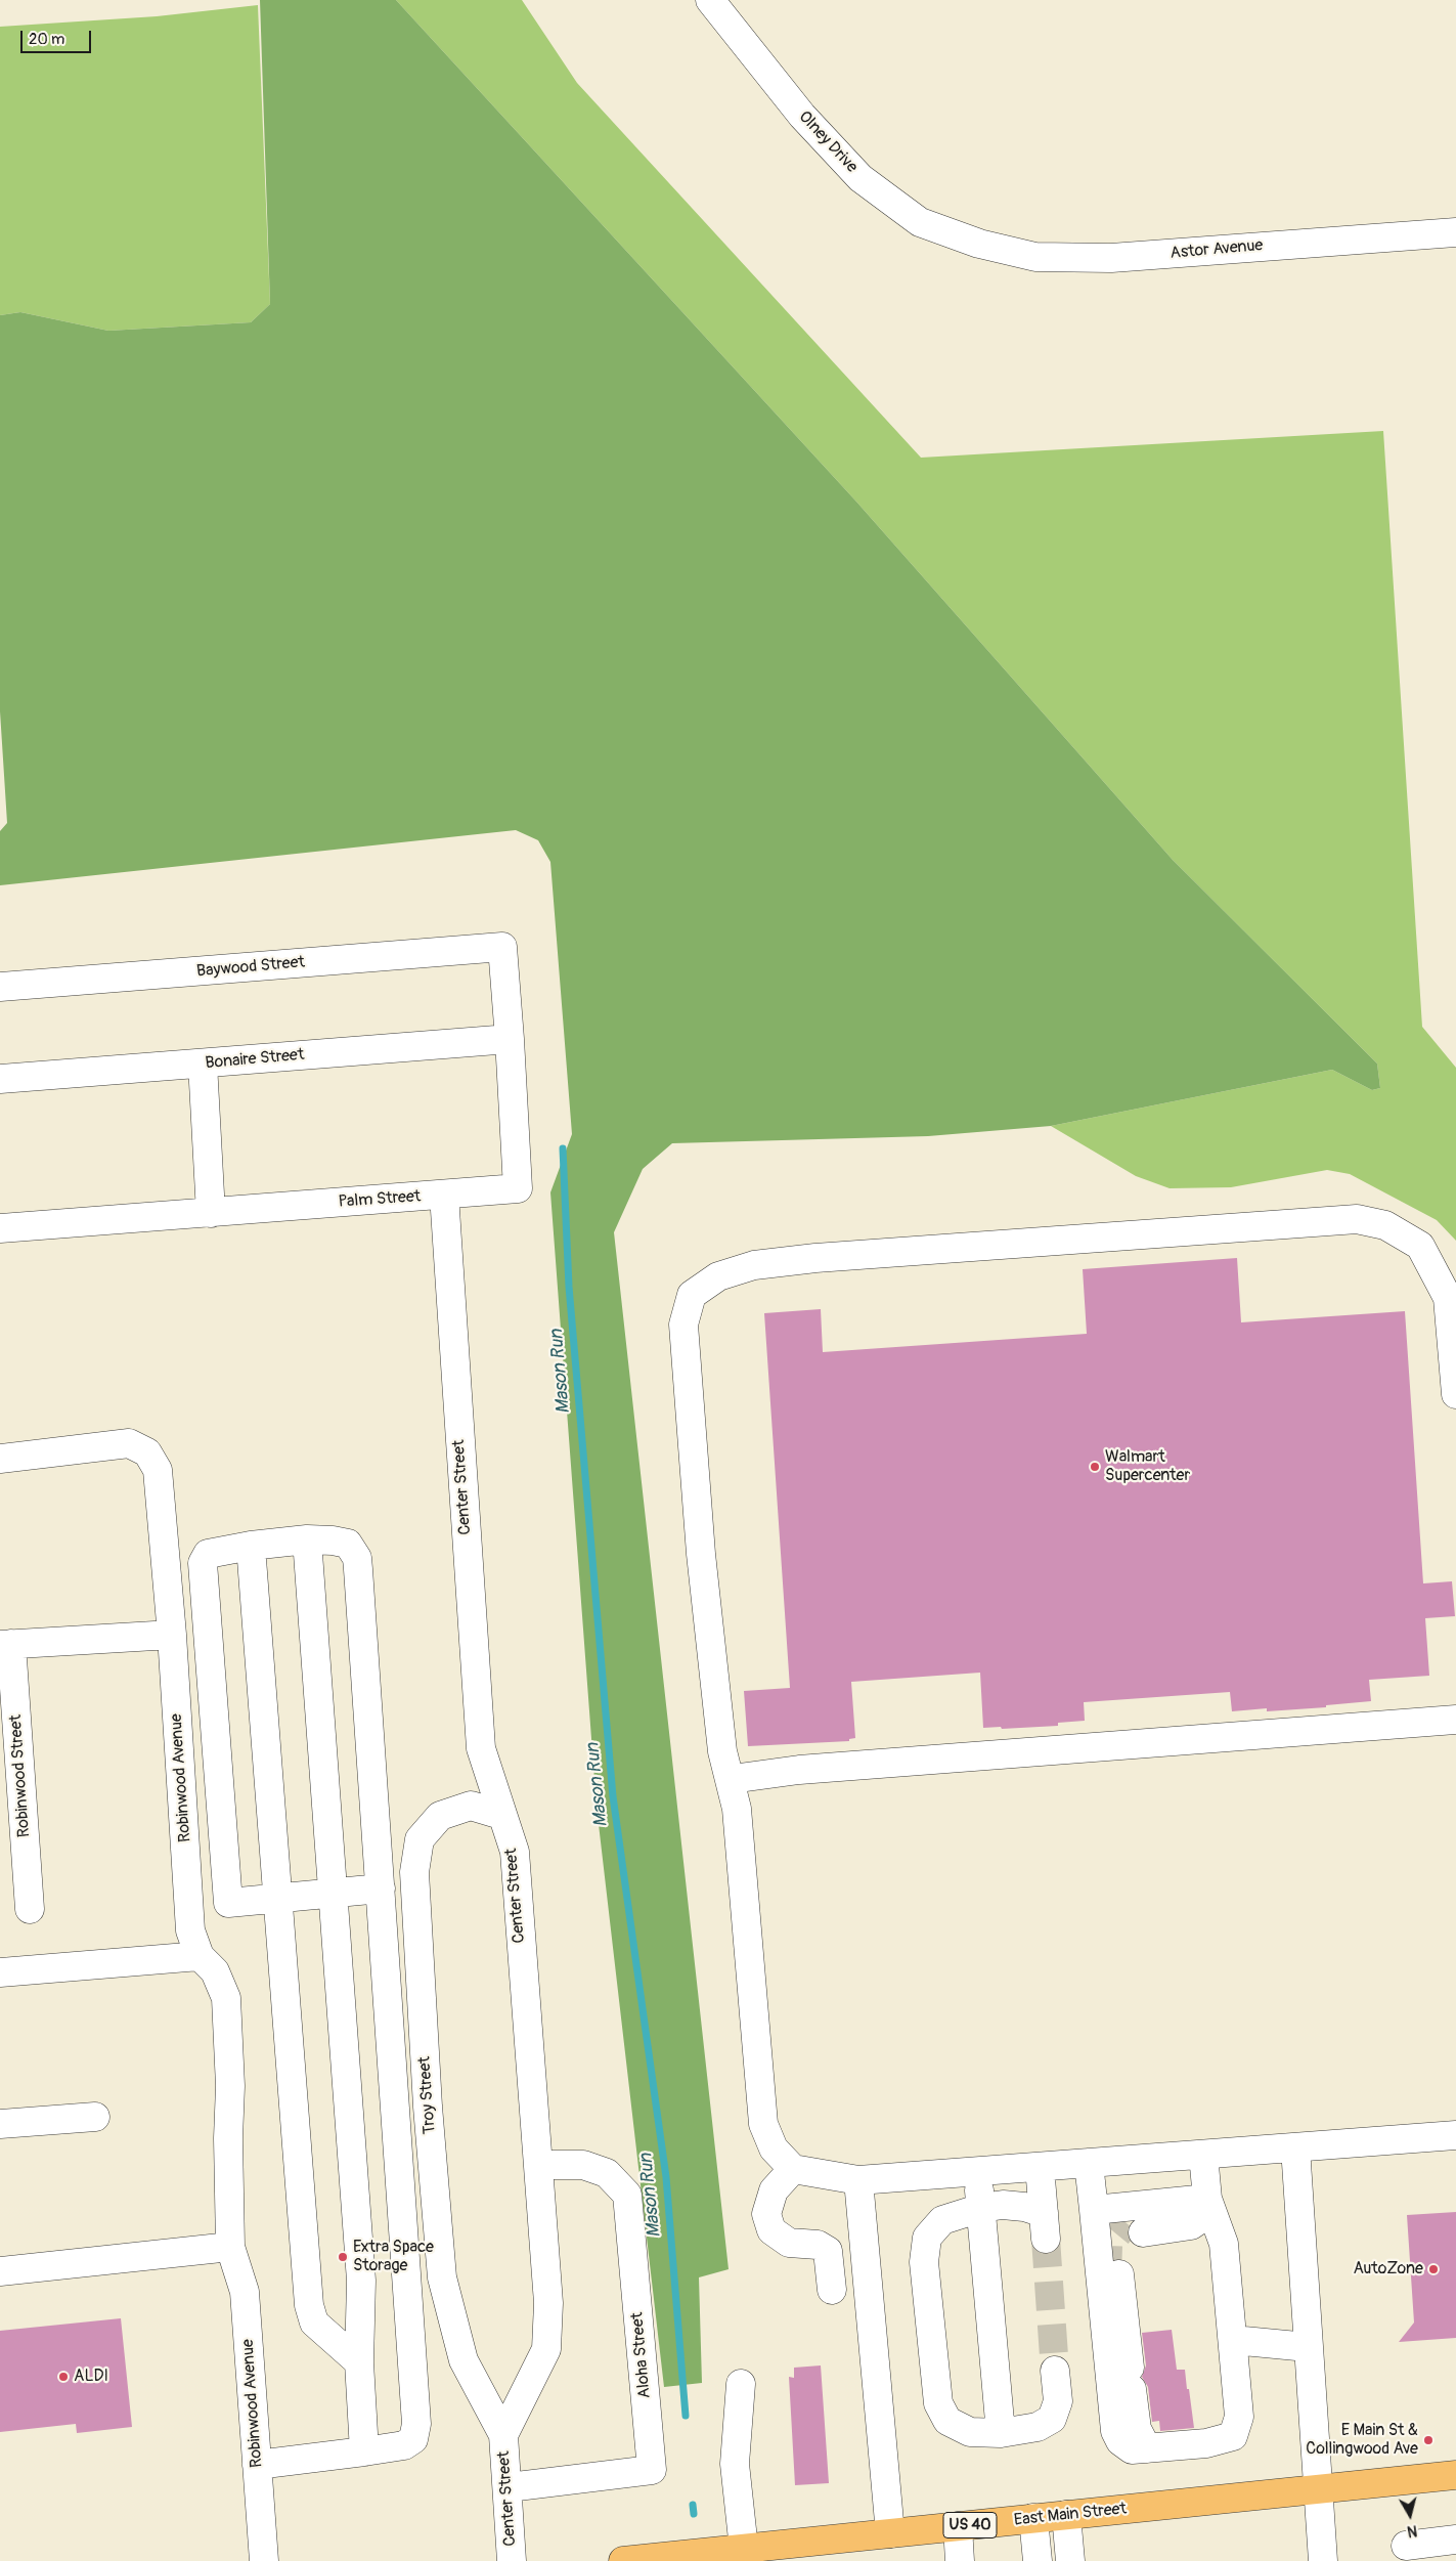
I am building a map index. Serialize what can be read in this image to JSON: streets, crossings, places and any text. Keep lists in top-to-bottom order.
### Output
{
  "streets": {
    "main road": ["East Main Street", "US 40"],
    "street": [
      "Olney Drive",
      "Astor Avenue",
      "Baywood Street",
      "Bonaire Street",
      "Palm Street",
      "Center Street",
      "Robinwood Street",
      "Robinwood Avenue",
      "Troy Street",
      "Aloha Street"
    ]
  },
  "crossings": [
    ["Olney Drive", "Astor Avenue"],
    ["Baywood Street", "Palm Street"],
    ["Bonaire Street", "Palm Street"],
    ["Palm Street", "Center Street"],
    ["Center Street", "Troy Street"],
    ["Center Street", "Aloha Street"],
    ["Robinwood Street", "Robinwood Avenue"]
  ],
  "water": ["Mason Run"],
  "places": [
    "Walmart Supercenter",
    "Extra Space Storage",
    "AutoZone",
    "ALDI",
    "E Main St & Collingwood Ave"
  ],
  "scale_bar": "20 m",
  "north": "bottom"
}
